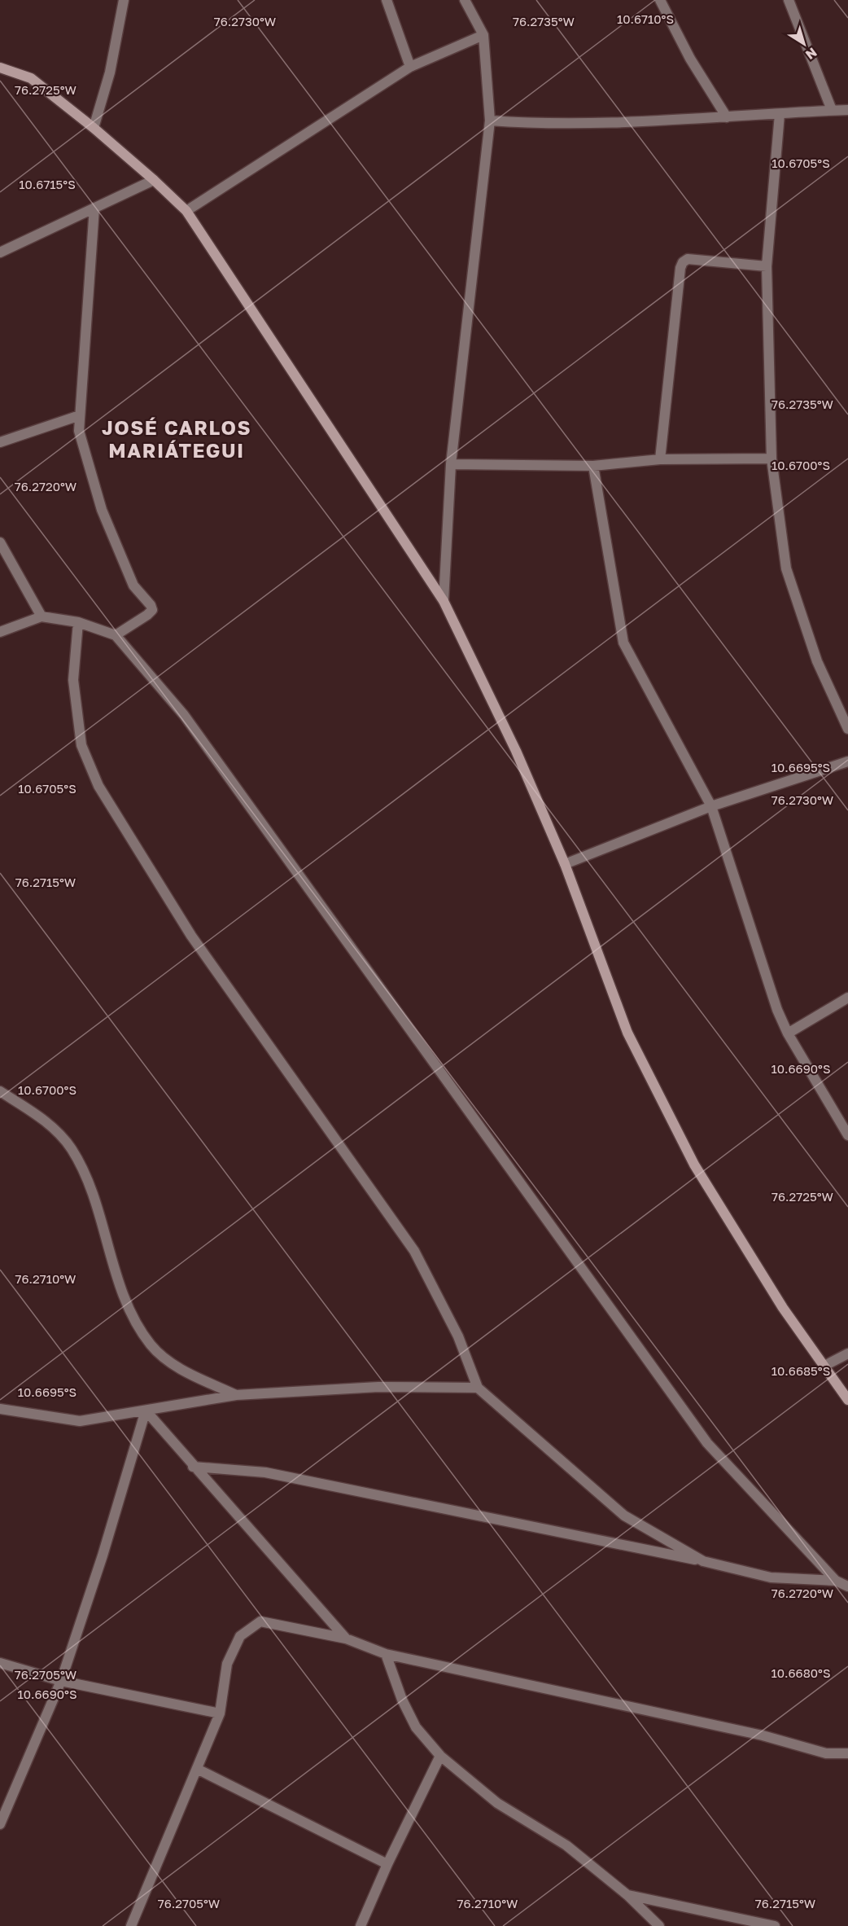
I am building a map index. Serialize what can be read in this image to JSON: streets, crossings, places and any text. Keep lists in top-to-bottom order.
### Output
{
  "districts": ["JOSÉ CARLOS MARIÁTEGUI"],
  "north": "bottom right",
  "coordinates": [
    "10.6710°S",
    "76.2730°W",
    "76.2735°W",
    "76.2725°W",
    "10.6705°S",
    "10.6715°S",
    "10.6700°S",
    "76.2720°W",
    "10.6695°S",
    "76.2715°W",
    "10.6690°S",
    "76.2710°W",
    "10.6685°S",
    "10.6680°S",
    "76.2705°W"
  ]
}
